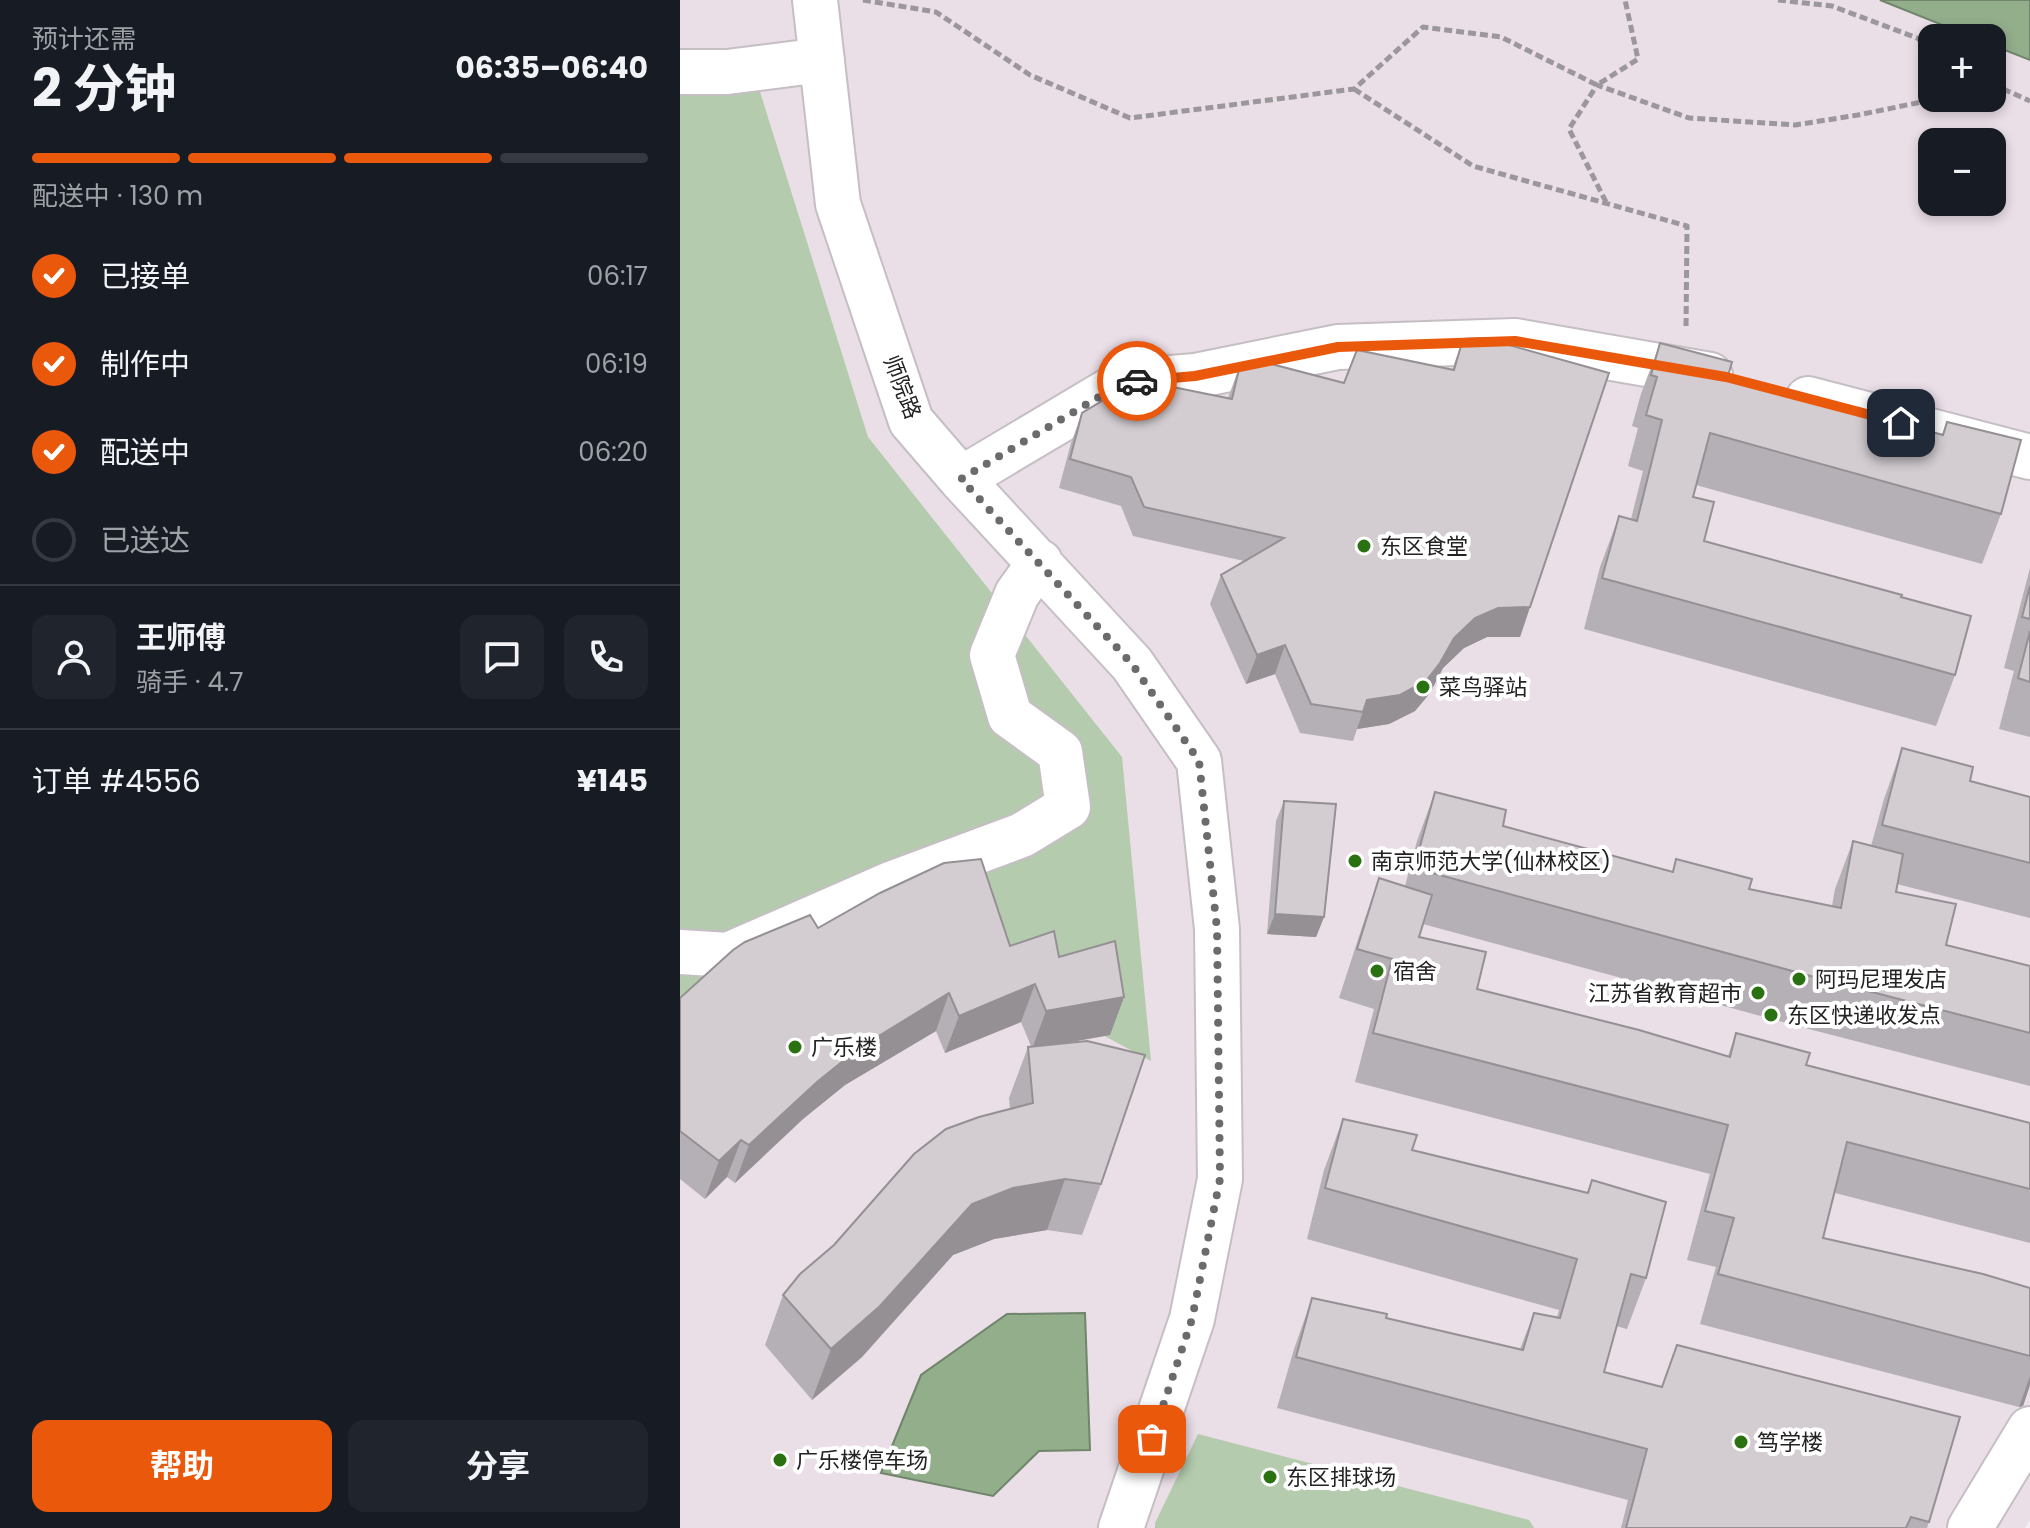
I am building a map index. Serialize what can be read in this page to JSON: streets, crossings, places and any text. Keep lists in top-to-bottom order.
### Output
{
  "streets": {
    "street": ["师院路"]
  },
  "places": [
    "东区食堂",
    "菜鸟驿站",
    "南京师范大学(仙林校区)",
    "宿舍",
    "阿玛尼理发店",
    "江苏省教育超市",
    "东区快递收发点",
    "广乐楼",
    "笃学楼",
    "广乐楼停车场",
    "东区排球场"
  ],
  "page": {
    "heading": ["2 分钟", "预计还需", "06:35–06:40"],
    "panel": [
      "王师傅",
      "骑手 · 4.7",
      "订单 #4556",
      "¥145"
    ],
    "map_buttons": ["+", "−"],
    "bar": "配送中 · 130 m",
    "list": [
      ["已接单", "06:17"],
      ["制作中", "06:19"],
      ["配送中", "06:20"],
      "已送达"
    ],
    "buttons": ["帮助", "分享"]
  }
}
